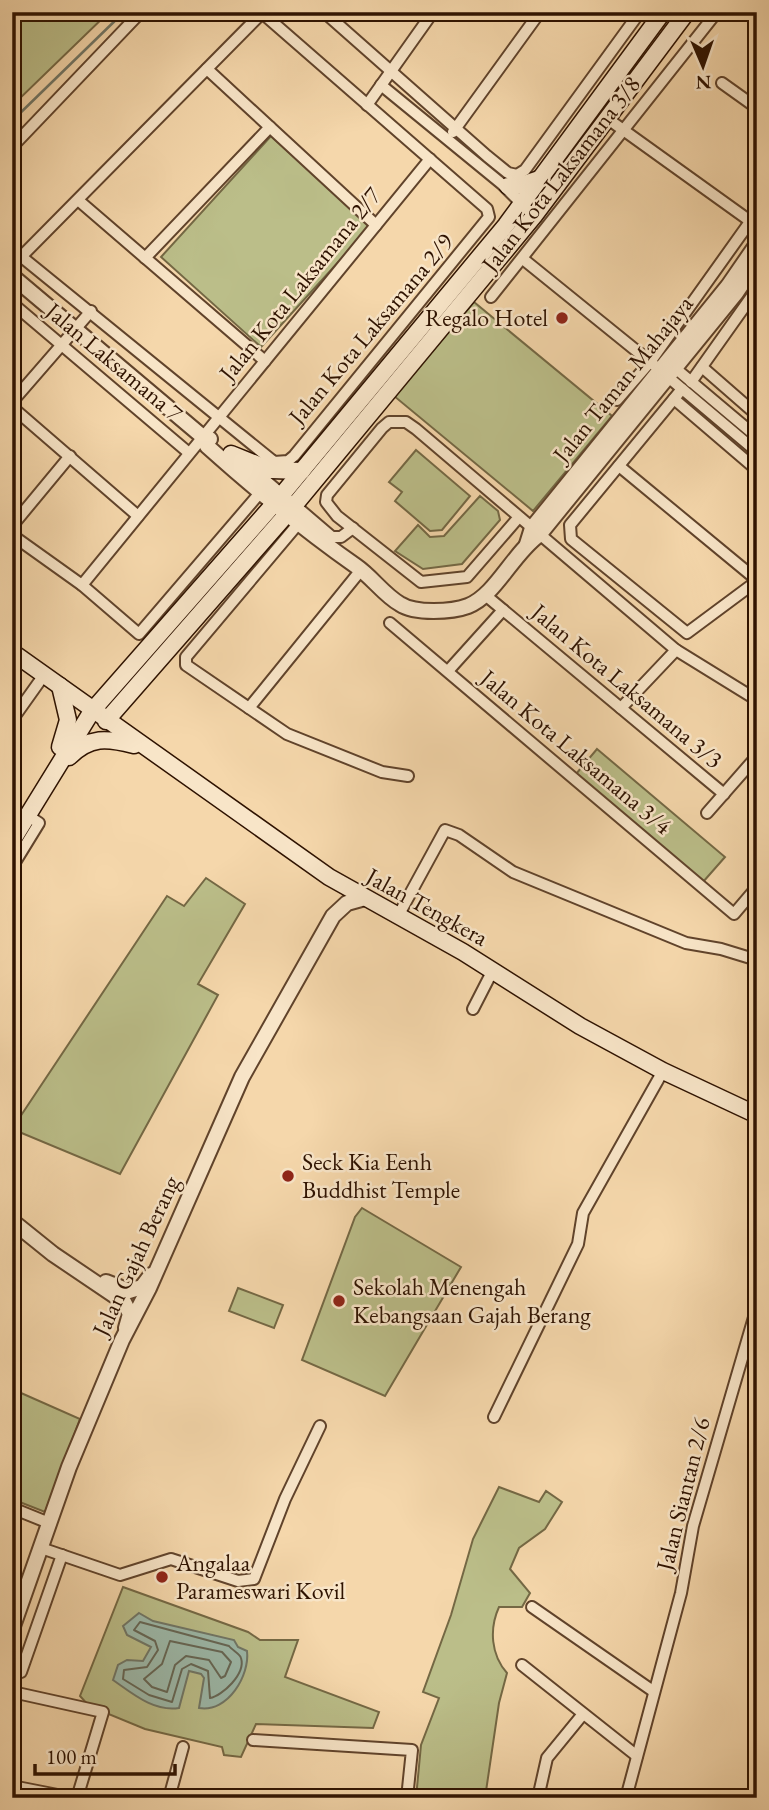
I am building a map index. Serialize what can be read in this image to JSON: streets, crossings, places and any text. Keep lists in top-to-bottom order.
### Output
{
  "streets": {
    "main road": ["Jalan Tengkera"],
    "street": [
      "Jalan Kota Laksamana 3/8",
      "Jalan Kota Laksamana 2/7",
      "Jalan Kota Laksamana 2/9",
      "Jalan Laksamana 7",
      "Jalan Taman Mahajaya",
      "Jalan Kota Laksamana 3/3",
      "Jalan Kota Laksamana 3/4",
      "Jalan Gajah Berang",
      "Jalan Siantan 2/6"
    ]
  },
  "crossings": [
    ["Jalan Kota Laksamana 2/7", "Jalan Kota Laksamana 2/9"],
    ["Jalan Kota Laksamana 2/7", "Jalan Laksamana 7"],
    ["Jalan Taman Mahajaya", "Jalan Kota Laksamana 3/3"]
  ],
  "places": [
    "Regalo Hotel",
    "Seck Kia Eenh Buddhist Temple",
    "Sekolah Menengah Kebangsaan Gajah Berang",
    "Angalaa Parameswari Kovil"
  ],
  "scale_bar": "100 m",
  "north": "bottom"
}
